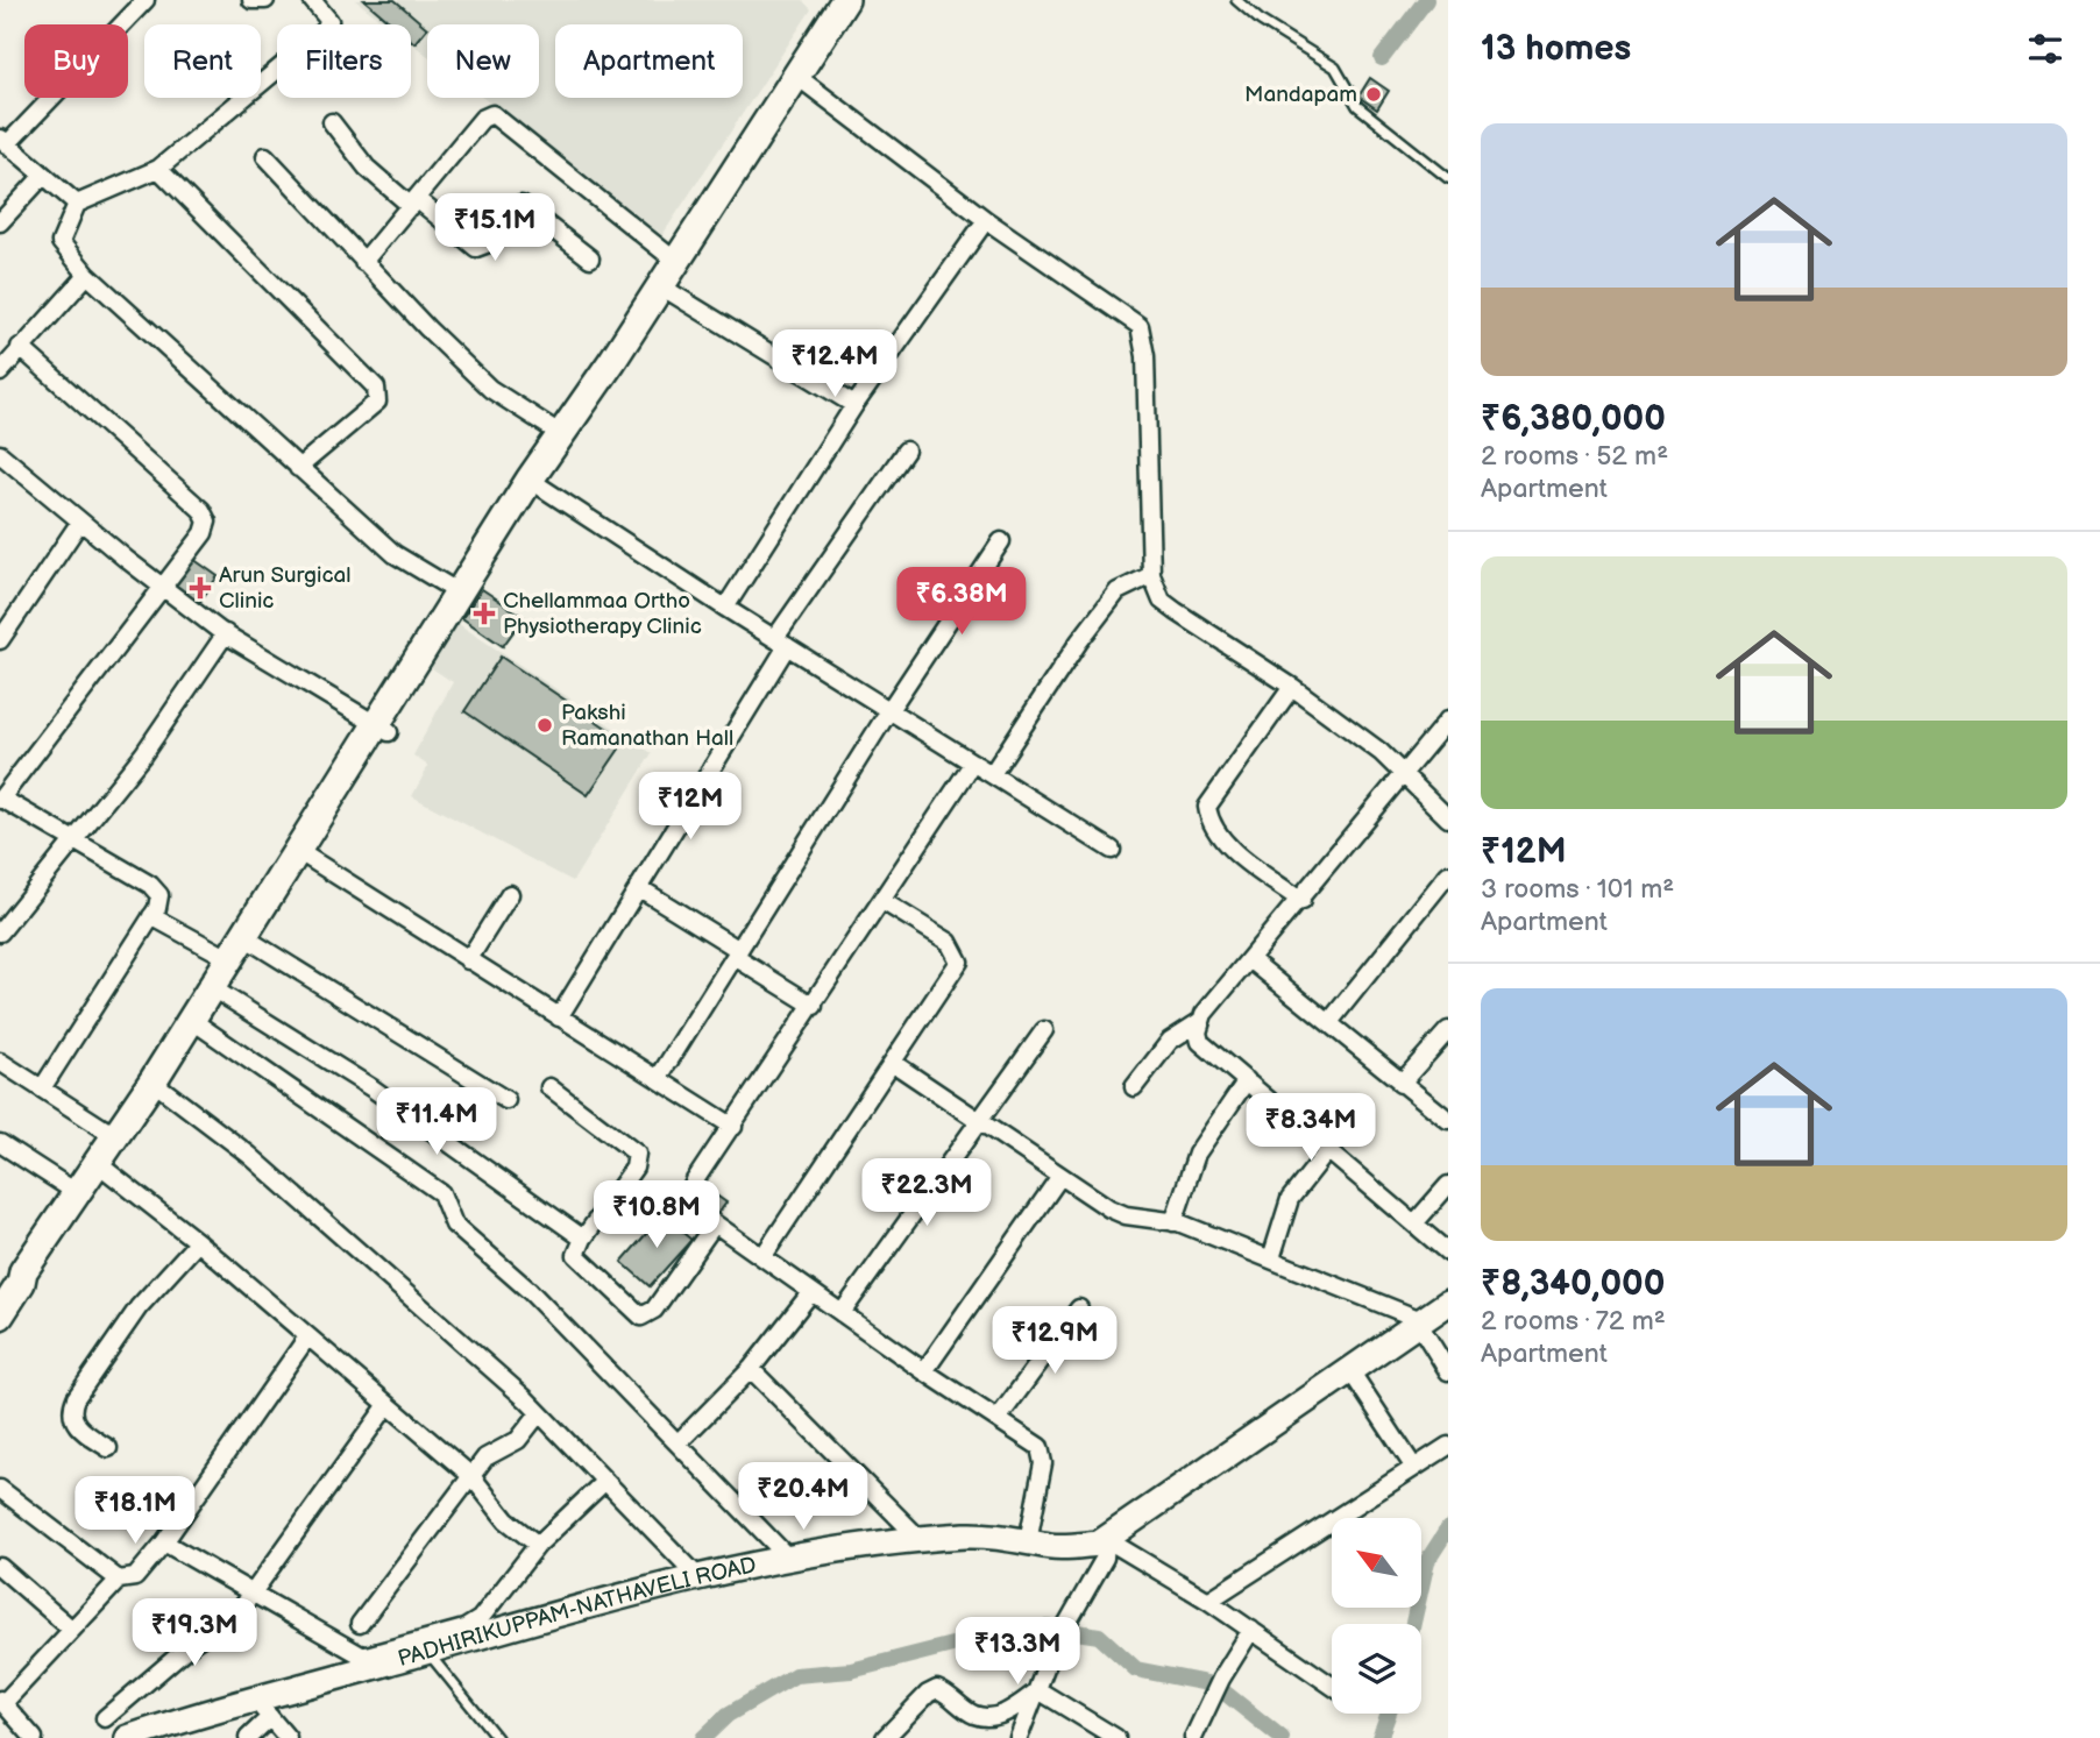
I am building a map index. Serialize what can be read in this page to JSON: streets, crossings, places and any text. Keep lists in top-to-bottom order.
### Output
{
  "streets": {
    "street": ["PADHIRIKUPPAM-NATHAVELI ROAD"]
  },
  "places": {
    "other": ["Mandapam", "Pakshi Ramanathan Hall"],
    "health": ["Arun Surgical Clinic", "Chellammaa Ortho Physiotherapy Clinic"]
  },
  "north": "top left",
  "page": {
    "heading": "13 homes",
    "chip": [
      "Buy",
      "Rent",
      "Filters",
      "New",
      "Apartment"
    ],
    "list": [
      {
        "name": "₹6,380,000",
        "note": "2 rooms · 52 m² · Apartment"
      },
      {
        "name": "₹12M",
        "note": "3 rooms · 101 m² · Apartment"
      },
      {
        "name": "₹8,340,000",
        "note": "2 rooms · 72 m² · Apartment"
      }
    ],
    "price": [
      "₹15.1M",
      "₹12.4M",
      "₹6.38M",
      "₹12M",
      "₹11.4M",
      "₹8.34M",
      "₹22.3M",
      "₹10.8M",
      "₹12.9M",
      "₹20.4M",
      "₹18.1M",
      "₹19.3M",
      "₹13.3M"
    ]
  }
}
